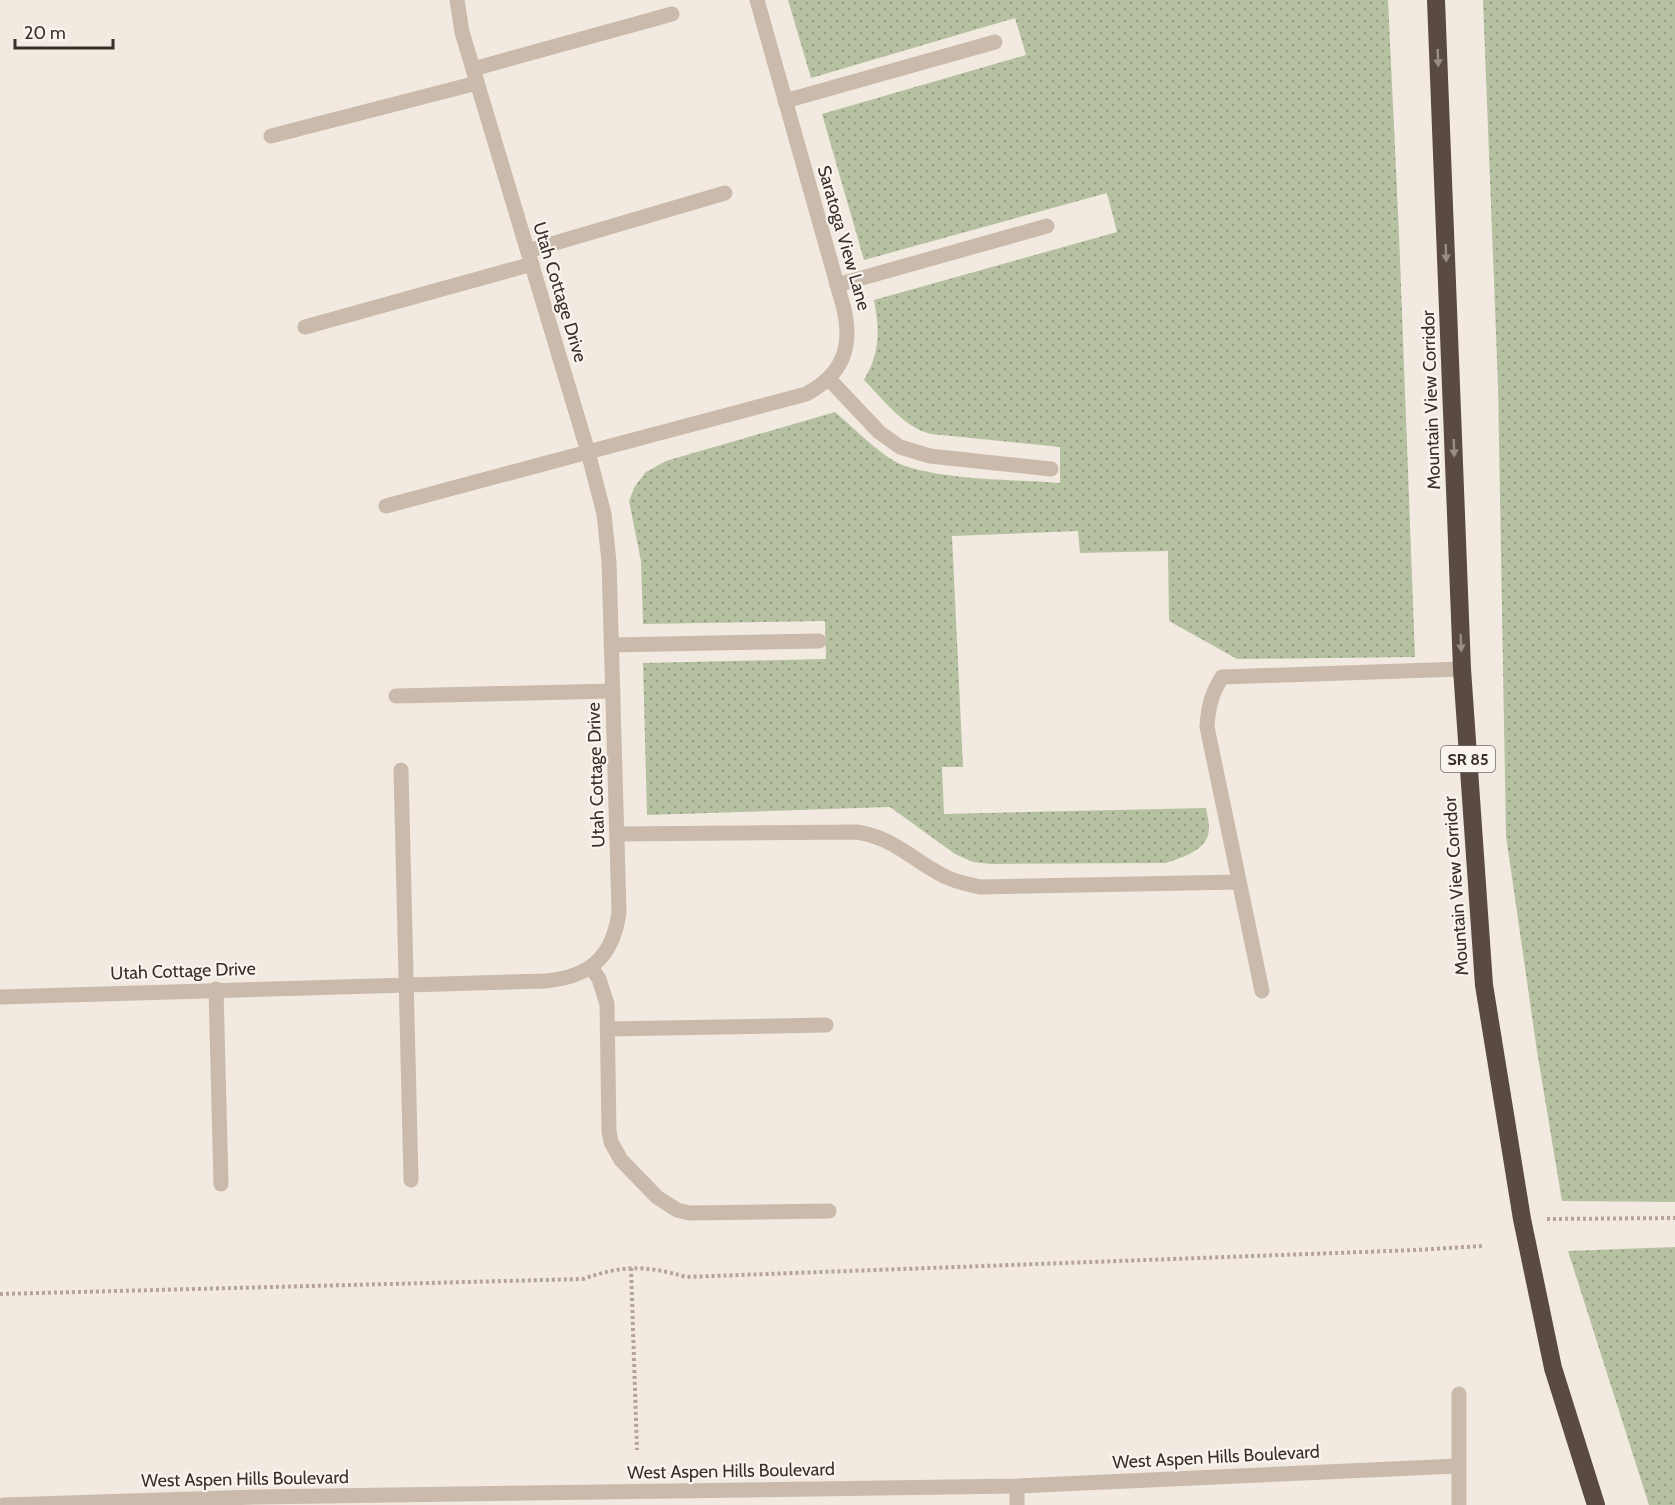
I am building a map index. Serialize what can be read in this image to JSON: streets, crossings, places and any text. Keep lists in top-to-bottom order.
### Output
{
  "streets": {
    "highway": ["Mountain View Corridor", "SR 85"],
    "street": ["Saratoga View Lane", "Utah Cottage Drive", "West Aspen Hills Boulevard"]
  },
  "crossings": [
    ["Saratoga View Lane", "Utah Cottage Drive"]
  ],
  "one_way": ["Mountain View Corridor"],
  "scale_bar": "20 m"
}
